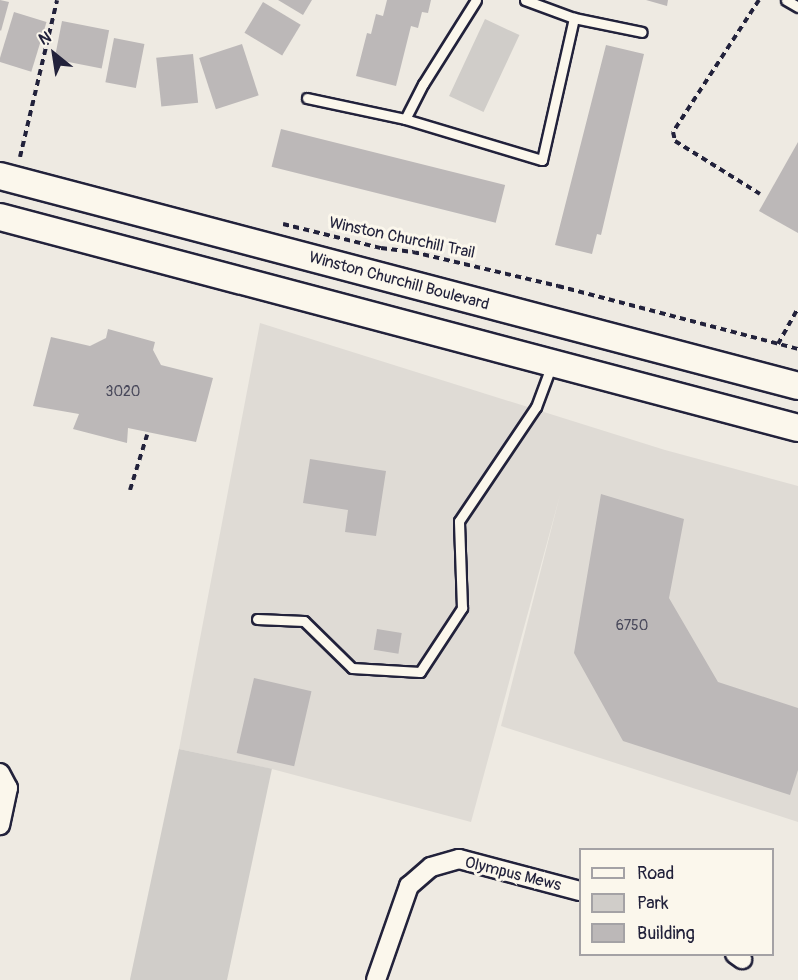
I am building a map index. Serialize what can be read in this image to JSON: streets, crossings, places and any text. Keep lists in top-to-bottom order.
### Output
{
  "streets": {
    "main road": ["Winston Churchill Boulevard"],
    "street": ["Olympus Mews"],
    "path": ["Winston Churchill Trail"]
  },
  "house_numbers": ["3020", "6750"],
  "legend": ["Road", "Park", "Building"],
  "north": "top left"
}
